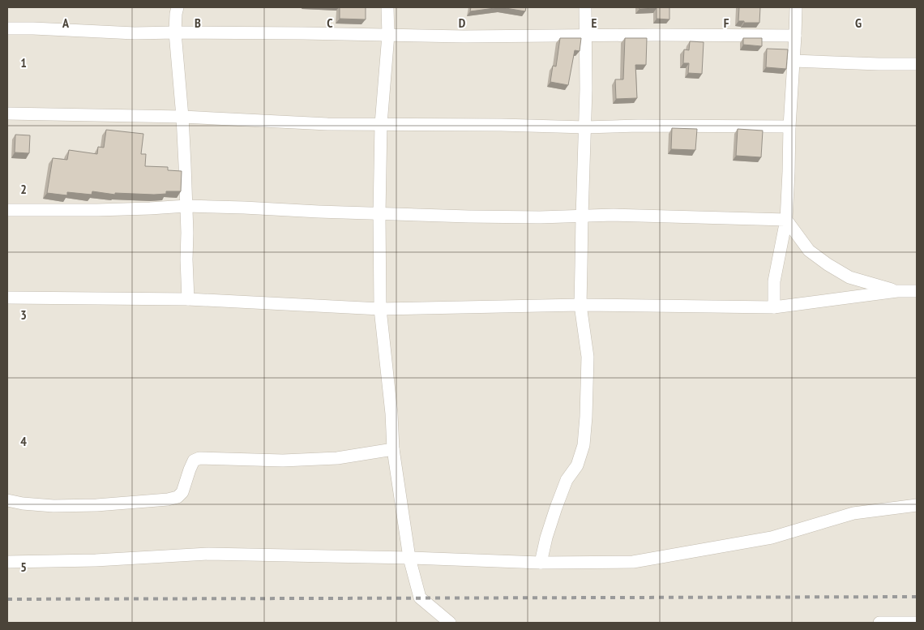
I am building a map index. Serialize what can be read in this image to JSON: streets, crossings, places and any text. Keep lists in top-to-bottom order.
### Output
{
  "grid": {
    "columns": [
      "A",
      "B",
      "C",
      "D",
      "E",
      "F",
      "G"
    ],
    "rows": [
      "1",
      "2",
      "3",
      "4",
      "5"
    ]
  }
}
